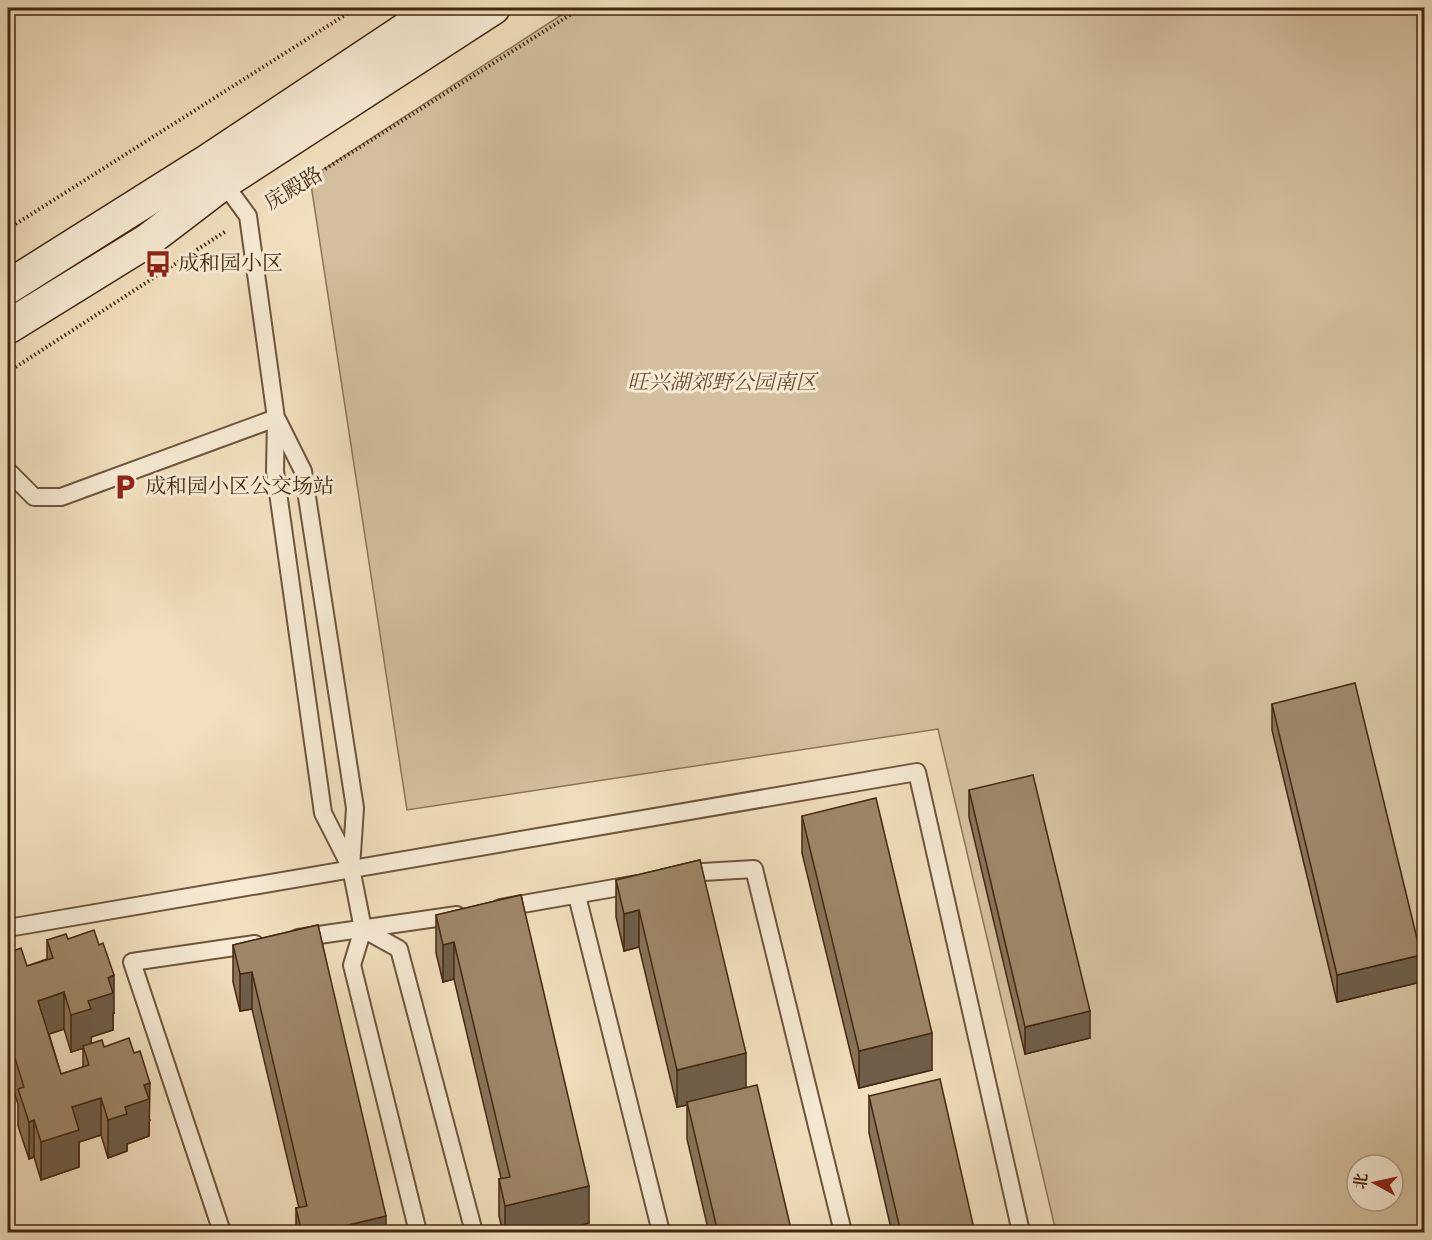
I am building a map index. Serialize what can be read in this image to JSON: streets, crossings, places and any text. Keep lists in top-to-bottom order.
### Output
{
  "streets": {
    "main road": ["庑殿路"]
  },
  "parks": ["旺兴湖郊野公园南区"],
  "places": {
    "bus stop": ["成和园小区"],
    "parking": ["成和园小区公交场站"]
  },
  "north": "left"
}
